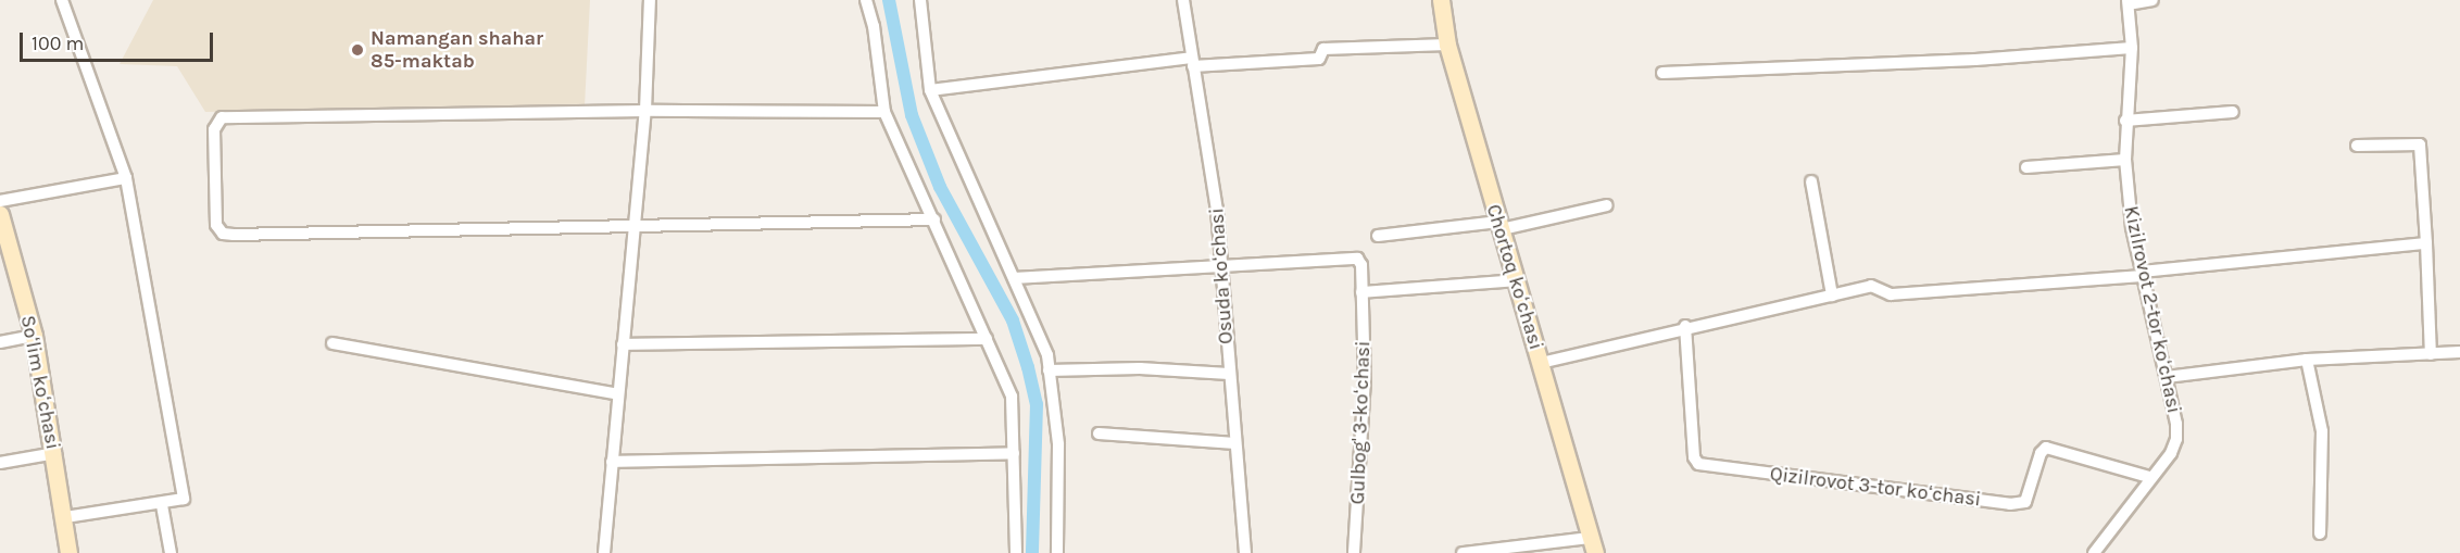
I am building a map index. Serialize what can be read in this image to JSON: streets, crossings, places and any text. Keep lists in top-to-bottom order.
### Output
{
  "streets": {
    "main road": ["Chortoq koʻchasi", "Soʻlim koʻchasi"],
    "street": [
      "Osuda koʻchasi",
      "Kizilrovot 2-tor koʻchasi",
      "Gulbog' 3-koʻchasi",
      "Qizilrovot 3-tor koʻchasi"
    ]
  },
  "crossings": [
    ["Osuda koʻchasi", "Gulbog' 3-koʻchasi"],
    ["Kizilrovot 2-tor koʻchasi", "Qizilrovot 3-tor koʻchasi"]
  ],
  "places": ["Namangan shahar 85-maktab"],
  "scale_bar": "100 m"
}
